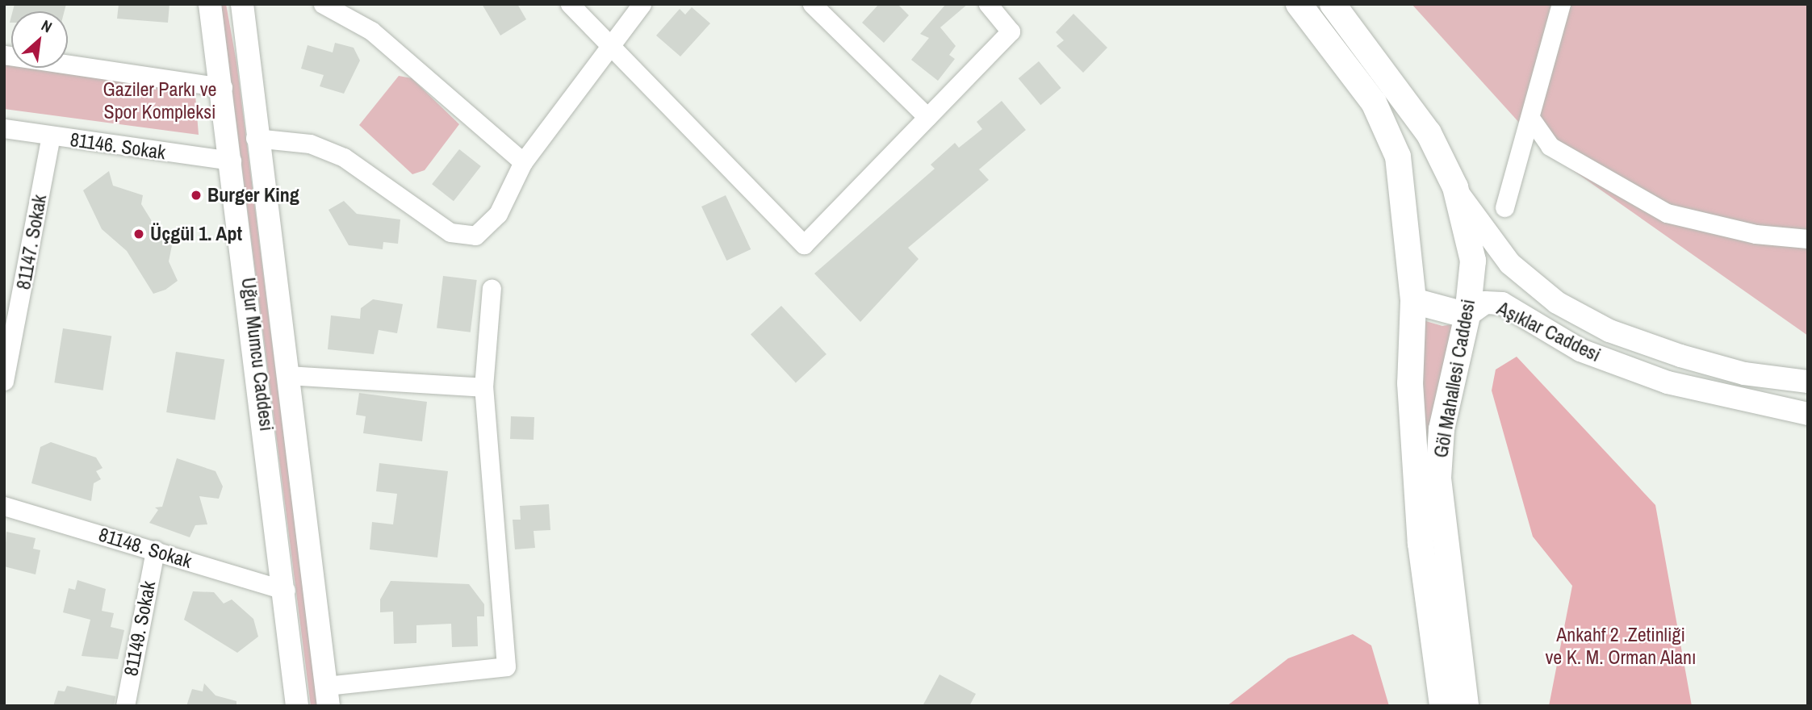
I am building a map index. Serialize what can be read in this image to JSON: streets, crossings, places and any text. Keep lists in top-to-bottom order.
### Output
{
  "streets": {
    "main road": ["Aşıklar Caddesi", "Göl Mahallesi Caddesi"],
    "street": [
      "81146. Sokak",
      "81147. Sokak",
      "Uğur Mumcu Caddesi",
      "81148. Sokak",
      "81149. Sokak"
    ]
  },
  "crossings": [
    ["81146. Sokak", "81147. Sokak"],
    ["81146. Sokak", "Uğur Mumcu Caddesi"],
    ["Aşıklar Caddesi", "Göl Mahallesi Caddesi"],
    ["Uğur Mumcu Caddesi", "81148. Sokak"],
    ["81148. Sokak", "81149. Sokak"]
  ],
  "parks": ["Gaziler Parkı ve Spor Kompleksi", "Ankahf 2 .Zetinliği ve K. M. Orman Alanı"],
  "places": ["Burger King", "Üçgül 1. Apt"],
  "north": "top right"
}
